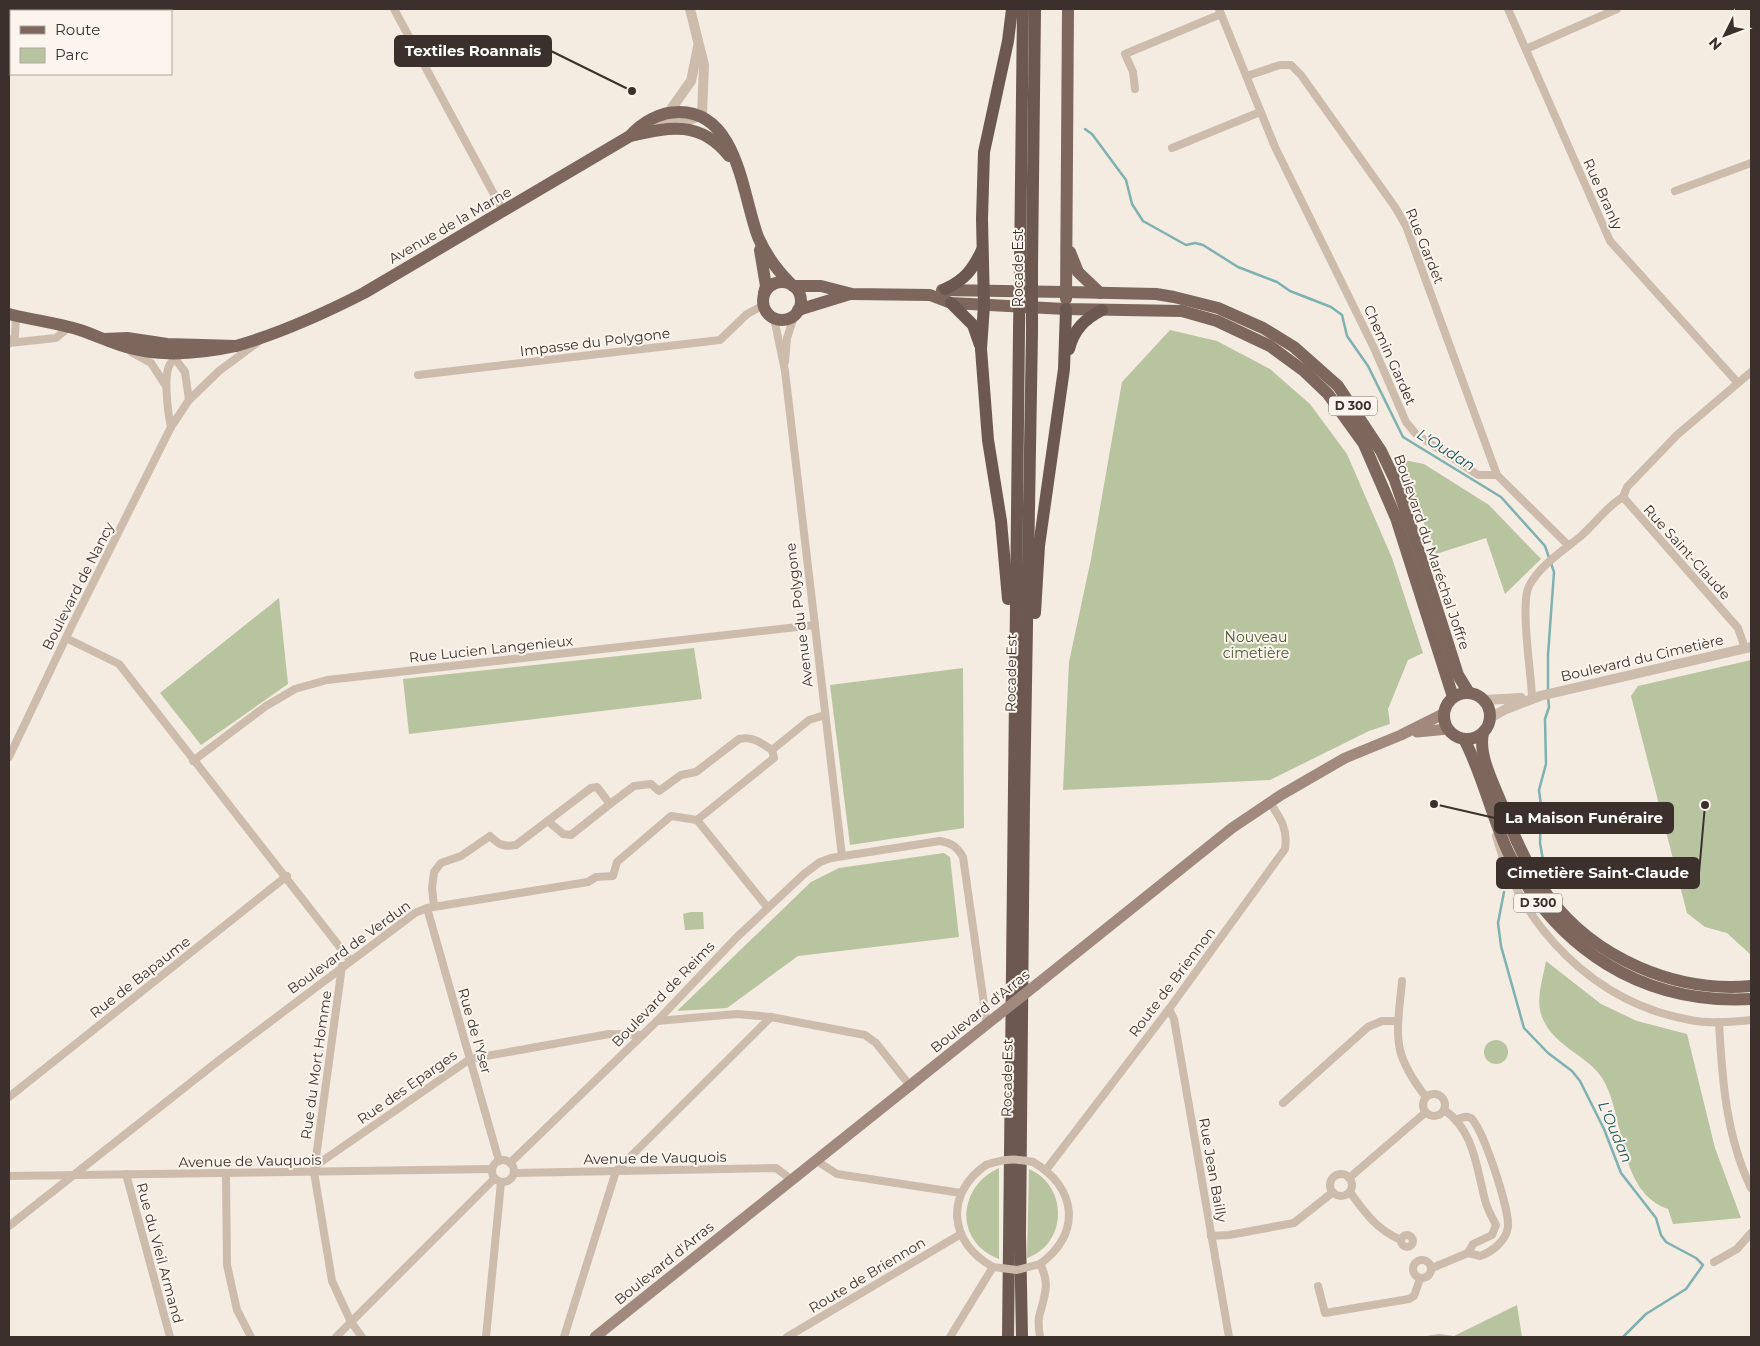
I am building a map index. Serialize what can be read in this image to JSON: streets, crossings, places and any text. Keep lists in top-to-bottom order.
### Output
{
  "streets": {
    "highway": ["Rocade Est"],
    "main road": [
      "Avenue de la Marne",
      "D 300",
      "Boulevard du Maréchal Joffre",
      "Boulevard d'Arras"
    ],
    "street": [
      "Rue Branly",
      "Rue Gardet",
      "Impasse du Polygone",
      "Chemin Gardet",
      "Rue Saint-Claude",
      "Boulevard de Nancy",
      "Avenue du Polygone",
      "Rue Lucien Langenieux",
      "Boulevard du Cimetière",
      "Boulevard de Verdun",
      "Rue de Bapaume",
      "Route de Briennon",
      "Boulevard de Reims",
      "Rue de l'Yser",
      "Rue du Mort Homme",
      "Rue des Eparges",
      "Avenue de Vauquois",
      "Rue Jean Bailly",
      "Rue du Vieil Armand"
    ]
  },
  "crossings": [
    ["Avenue de la Marne", "Boulevard de Nancy"],
    ["Rue Gardet", "Chemin Gardet"],
    ["Impasse du Polygone", "Boulevard du Maréchal Joffre"],
    ["Impasse du Polygone", "Avenue du Polygone"],
    ["D 300", "Boulevard du Maréchal Joffre"],
    ["D 300", "Boulevard du Cimetière"],
    ["D 300", "Boulevard d'Arras"],
    ["Boulevard du Maréchal Joffre", "Avenue du Polygone"],
    ["Boulevard du Maréchal Joffre", "Boulevard du Cimetière"],
    ["Boulevard du Maréchal Joffre", "Boulevard d'Arras"],
    ["Rue Saint-Claude", "Boulevard du Cimetière"],
    ["Avenue du Polygone", "Rue Lucien Langenieux"],
    ["Avenue du Polygone", "Boulevard de Reims"],
    ["Boulevard du Cimetière", "Boulevard d'Arras"],
    ["Boulevard de Verdun", "Rue de l'Yser"],
    ["Boulevard de Verdun", "Rue du Mort Homme"],
    ["Boulevard de Verdun", "Avenue de Vauquois"],
    ["Route de Briennon", "Boulevard d'Arras"],
    ["Route de Briennon", "Rue Jean Bailly"],
    ["Boulevard de Reims", "Boulevard d'Arras"],
    ["Boulevard de Reims", "Rue de l'Yser"],
    ["Boulevard de Reims", "Rue des Eparges"],
    ["Boulevard de Reims", "Avenue de Vauquois"],
    ["Boulevard d'Arras", "Avenue de Vauquois"],
    ["Rue de l'Yser", "Rue des Eparges"],
    ["Rue de l'Yser", "Avenue de Vauquois"],
    ["Rue du Mort Homme", "Rue des Eparges"],
    ["Rue du Mort Homme", "Avenue de Vauquois"],
    ["Rue des Eparges", "Avenue de Vauquois"],
    ["Avenue de Vauquois", "Rue du Vieil Armand"]
  ],
  "water": ["L'Oudan"],
  "parks": ["Nouveau cimetière"],
  "places": ["Textiles Roannais", "La Maison Funéraire", "Cimetière Saint-Claude"],
  "legend": ["Route", "Parc"],
  "north": "bottom left"
}
